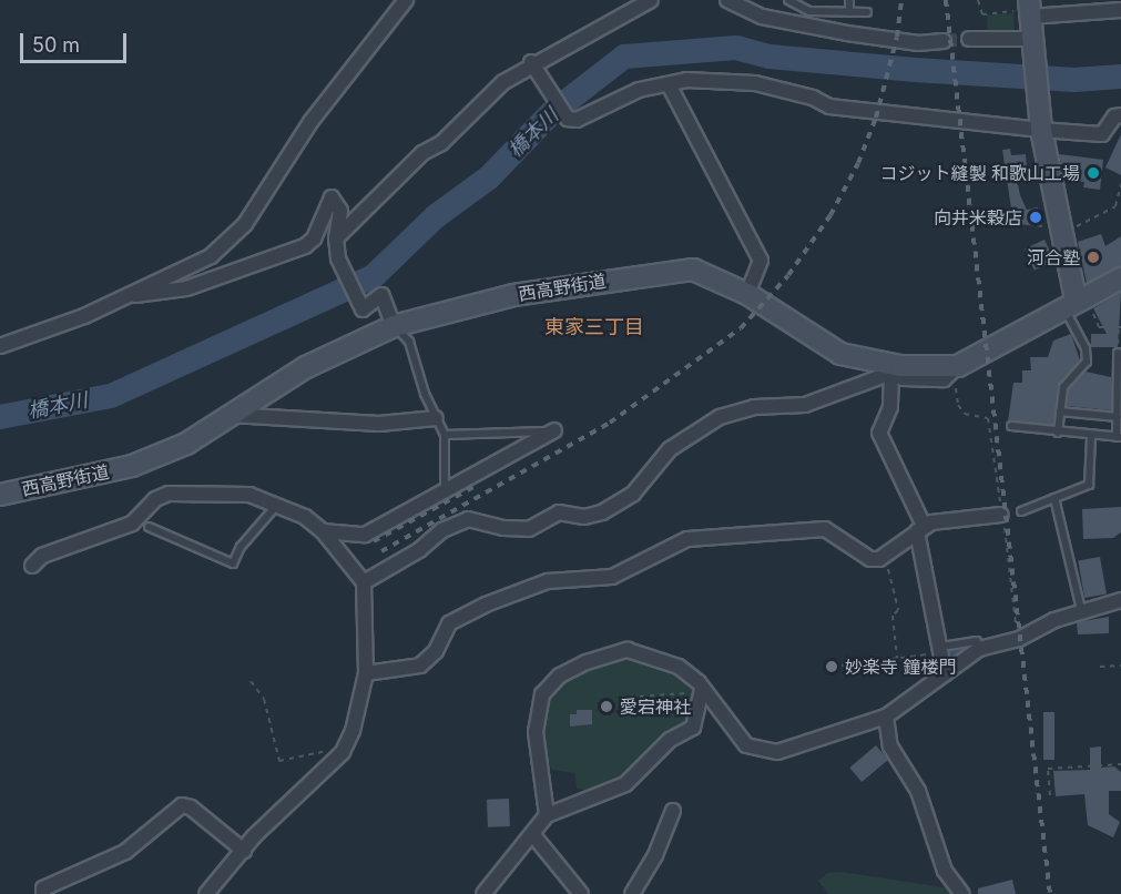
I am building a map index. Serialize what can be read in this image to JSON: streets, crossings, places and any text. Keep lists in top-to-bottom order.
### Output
{
  "streets": {
    "street": ["西高野街道"]
  },
  "districts": ["東家三丁目"],
  "water": ["橋本川"],
  "places": [
    "コジット縫製 和歌山工場",
    "向井米穀店",
    "河合塾",
    "妙楽寺 鐘楼門",
    "愛宕神社"
  ],
  "scale_bar": "50 m"
}
